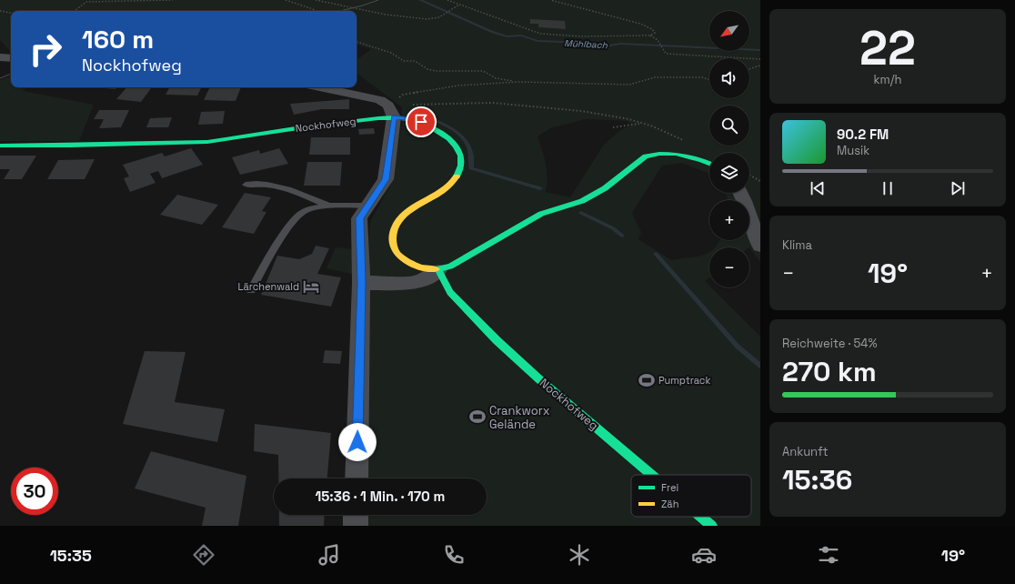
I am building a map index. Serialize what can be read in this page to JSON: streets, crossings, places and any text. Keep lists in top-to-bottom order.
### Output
{
  "streets": {
    "street": ["Nockhofweg"]
  },
  "water": ["Mühlbach"],
  "places": {
    "hotel": ["Lärchenwald"],
    "sports": ["Pumptrack", "Crankworx Gelände"]
  },
  "legend": ["Frei", "Zäh"],
  "north": "bottom left",
  "page": {
    "tile": [
      ["22", "km/h"],
      "Klima",
      ["Reichweite · 54%", "270 km"],
      ["Ankunft", "15:36"]
    ],
    "map_buttons": ["+", "−"],
    "turn": ["160 m", "Nockhofweg"],
    "song": ["90.2 FM", "Musik"],
    "heat": ["−", "19°", "+"],
    "limit": "30",
    "trip": "15:36 · 1 Min. · 170 m",
    "tabs": ["15:35", "19°"]
  }
}
